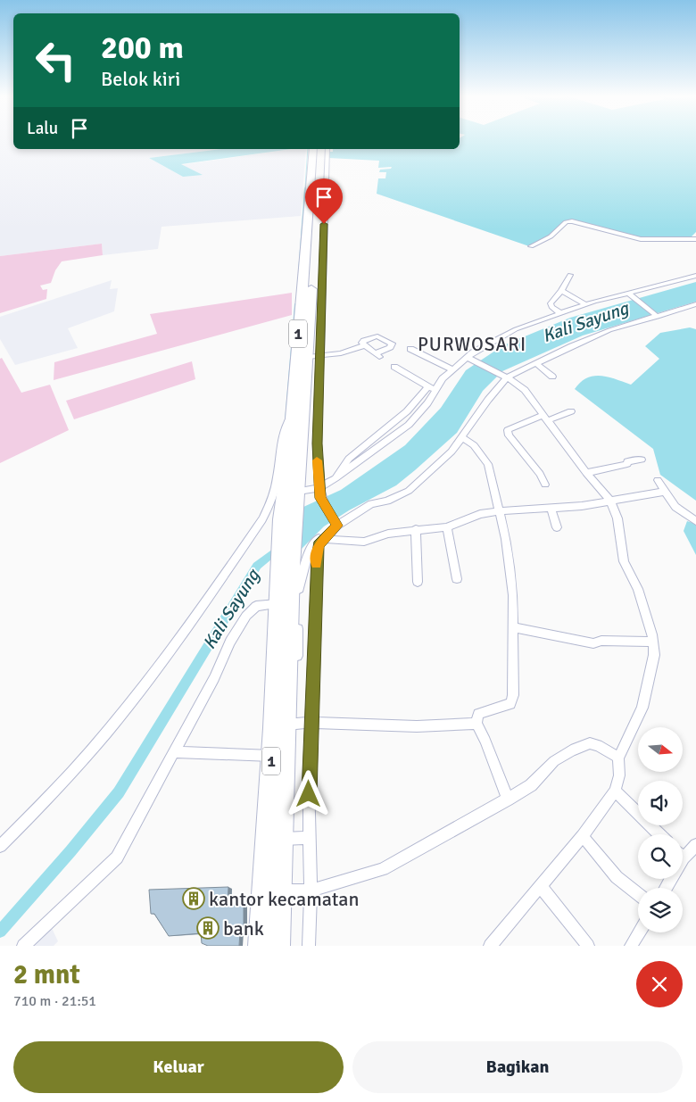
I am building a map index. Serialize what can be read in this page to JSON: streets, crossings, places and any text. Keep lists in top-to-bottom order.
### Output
{
  "streets": {
    "highway": ["1"]
  },
  "districts": ["PURWOSARI"],
  "water": ["Kali Sayung"],
  "places": {
    "building": ["kantor kecamatan", "bank"]
  },
  "north": "right",
  "page": {
    "turn": ["200 m", "Belok kiri"],
    "then": "Lalu",
    "heading": ["2 mnt", "710 m · 21:51"],
    "buttons": ["Keluar", "Bagikan"]
  }
}
